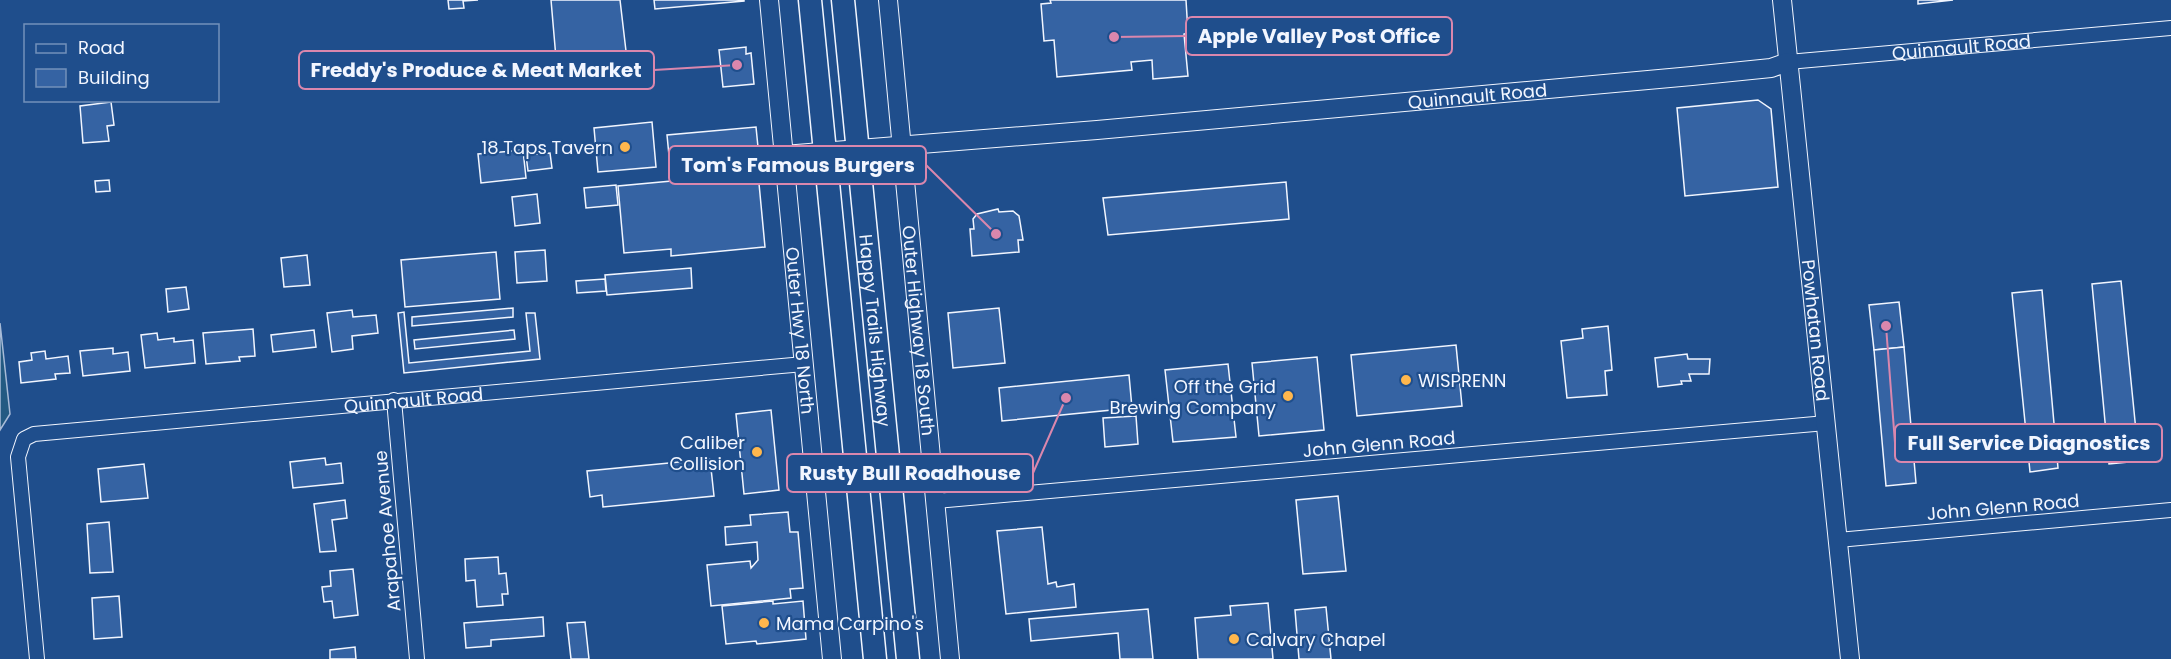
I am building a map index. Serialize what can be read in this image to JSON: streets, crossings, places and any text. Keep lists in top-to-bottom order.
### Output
{
  "streets": {
    "main road": ["Happy Trails Highway"],
    "street": [
      "Quinnault Road",
      "Outer Hwy 18 North",
      "Outer Highway 18 South",
      "Powhatan Road",
      "John Glenn Road",
      "Arapahoe Avenue"
    ]
  },
  "crossings": [
    ["Quinnault Road", "Outer Hwy 18 North"],
    ["Quinnault Road", "Happy Trails Highway"],
    ["Quinnault Road", "Outer Highway 18 South"],
    ["Quinnault Road", "Powhatan Road"],
    ["Quinnault Road", "Arapahoe Avenue"],
    ["Outer Highway 18 South", "John Glenn Road"],
    ["Powhatan Road", "John Glenn Road"]
  ],
  "places": [
    "Apple Valley Post Office",
    "Freddy's Produce & Meat Market",
    "18 Taps Tavern",
    "Tom's Famous Burgers",
    "Full Service Diagnostics",
    "WISPRENN",
    "Off the Grid Brewing Company",
    "Rusty Bull Roadhouse",
    "Caliber Collision",
    "Mama Carpino's",
    "Calvary Chapel"
  ],
  "legend": ["Road", "Building"]
}
